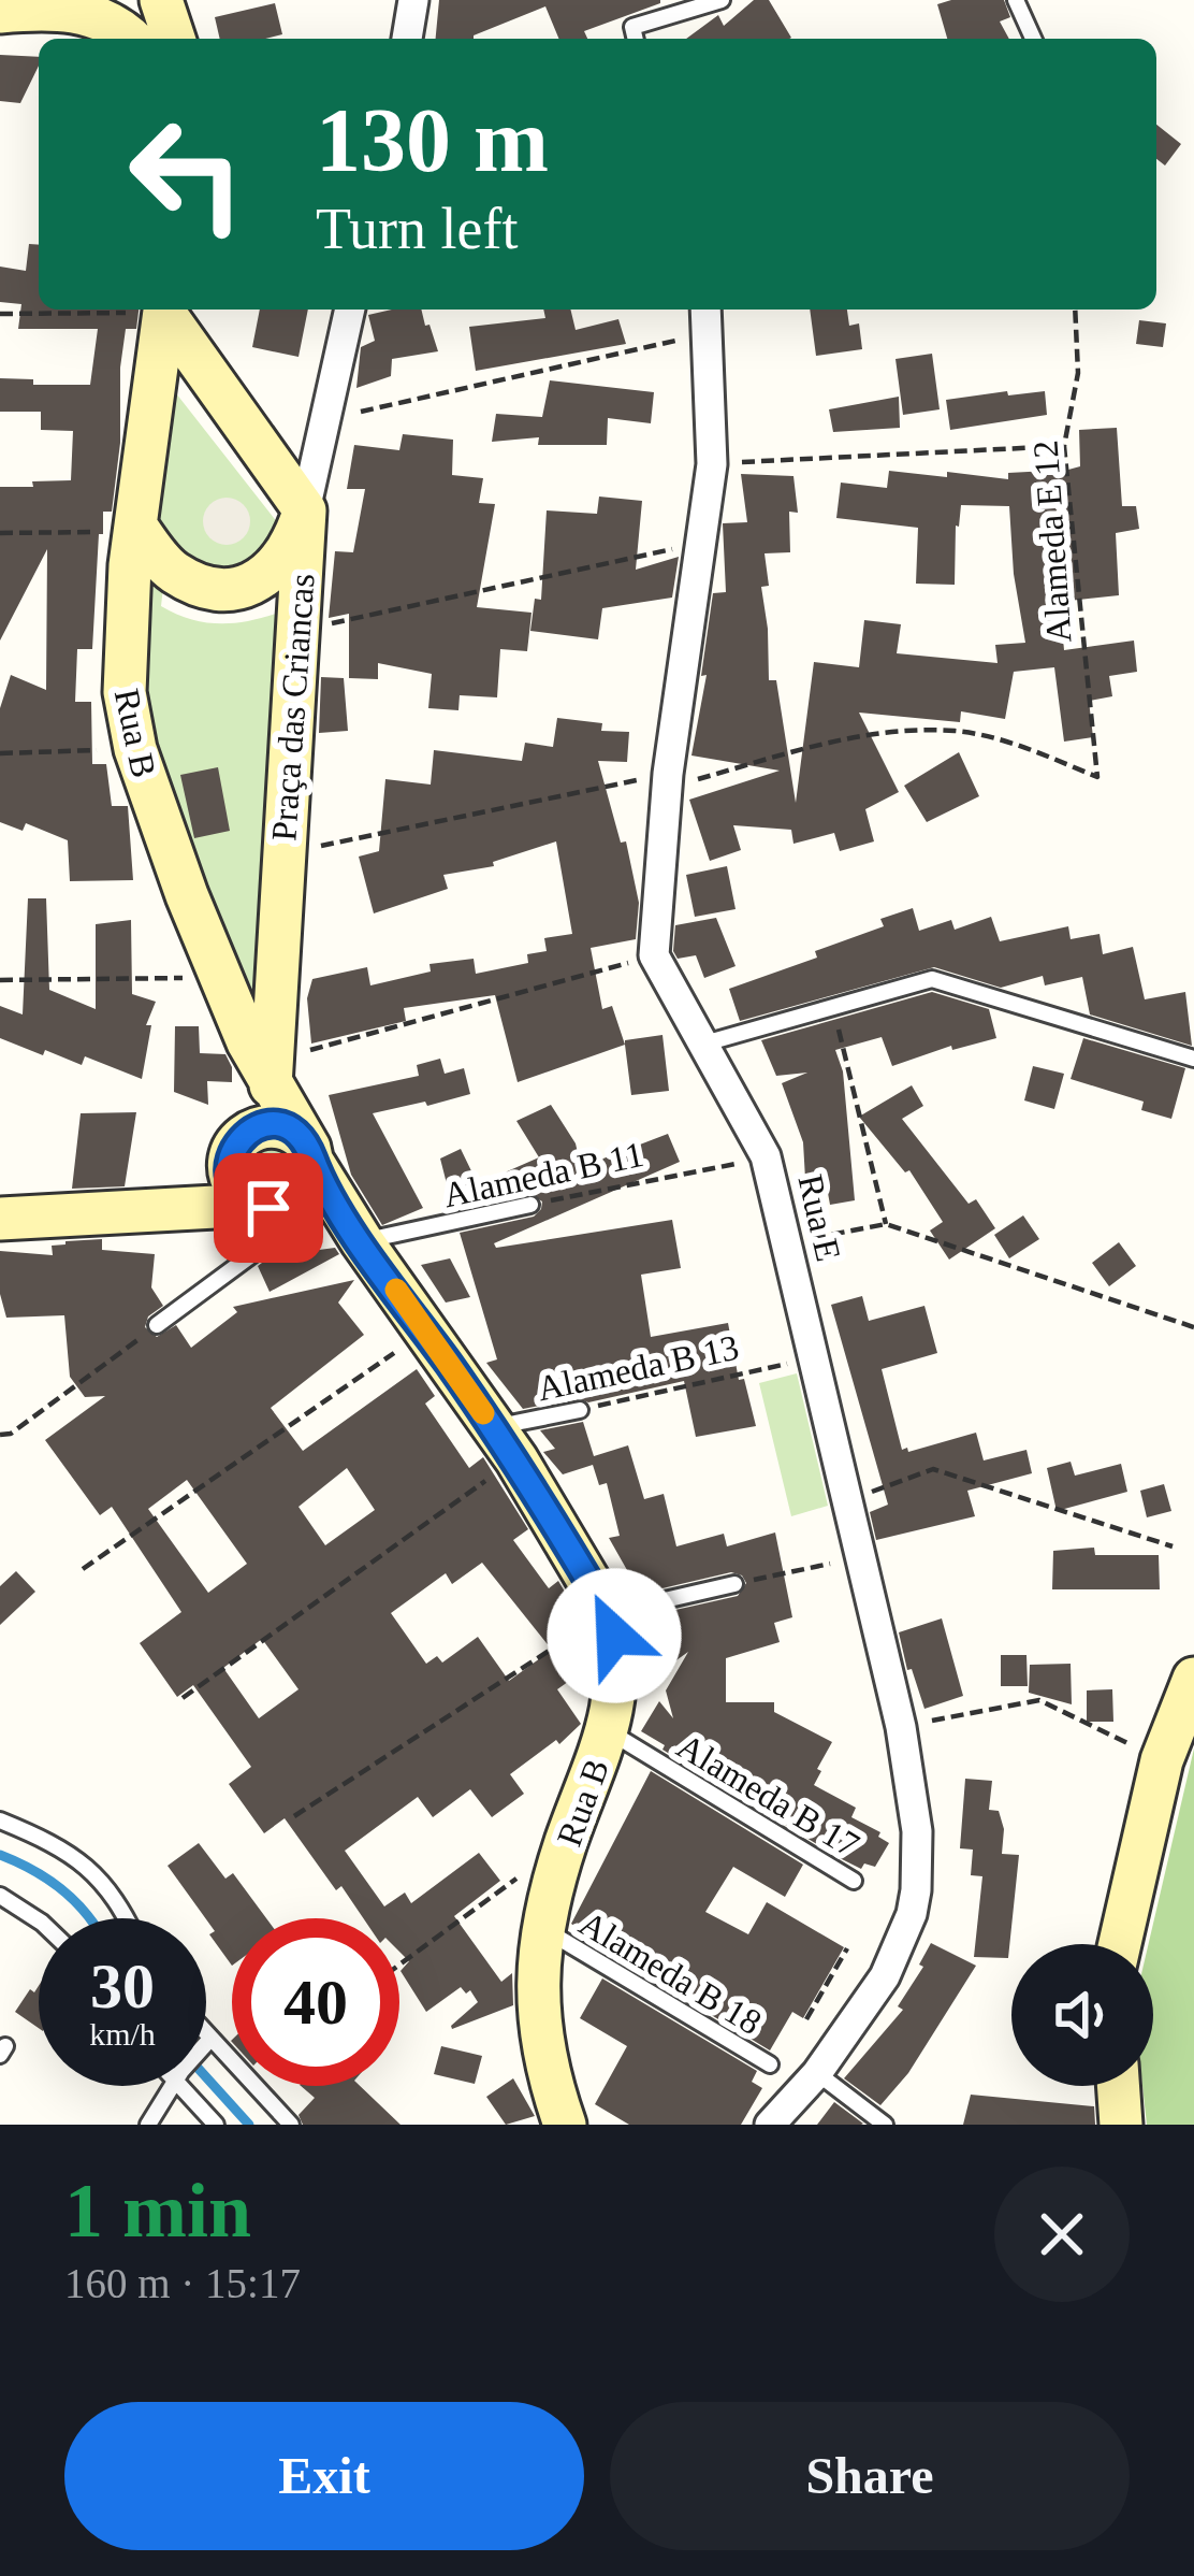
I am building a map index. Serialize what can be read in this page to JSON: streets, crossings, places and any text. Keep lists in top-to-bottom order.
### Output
{
  "streets": {
    "street": ["Praça das Criancas", "Rua B", "Rua E"],
    "lane": [
      "Alameda B 11",
      "Alameda B 13",
      "Alameda B 17",
      "Alameda B 18"
    ],
    "path": ["Alameda E 12"]
  },
  "crossings": [
    ["Praça das Criancas", "Rua B"],
    ["Rua B", "Alameda B 11"],
    ["Rua B", "Alameda B 13"],
    ["Rua B", "Alameda B 17"],
    ["Rua B", "Alameda B 18"]
  ],
  "page": {
    "turn": ["130 m", "Turn left"],
    "speed": "30 km/h",
    "limit": "40",
    "heading": ["1 min", "160 m · 15:17"],
    "buttons": ["Exit", "Share"]
  }
}
